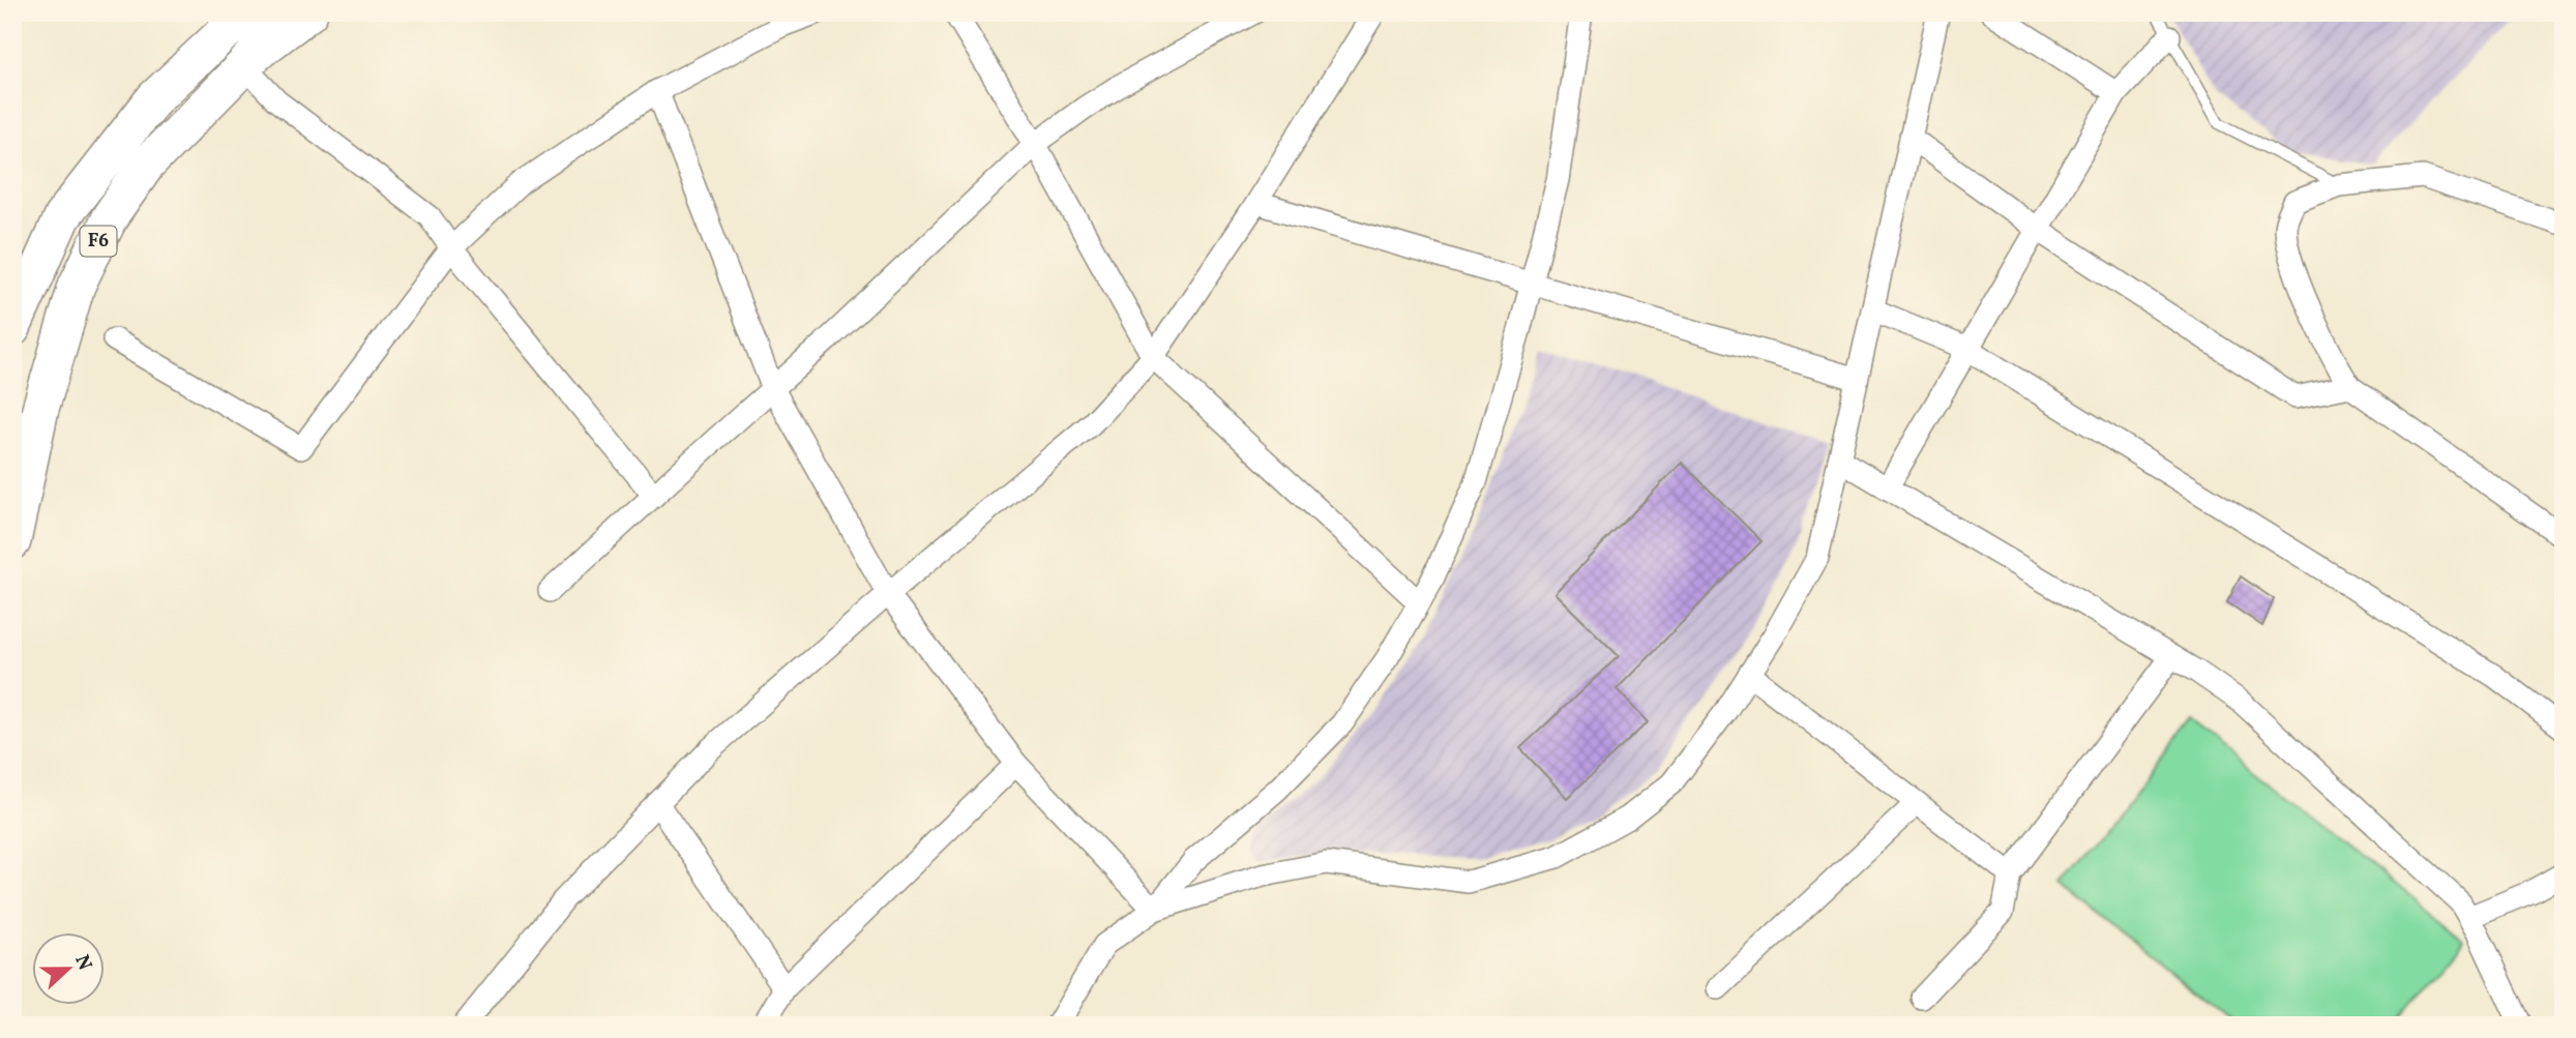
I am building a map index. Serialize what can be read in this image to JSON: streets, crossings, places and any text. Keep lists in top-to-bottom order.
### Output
{
  "streets": {
    "highway": ["F6"]
  },
  "north": "right"
}
